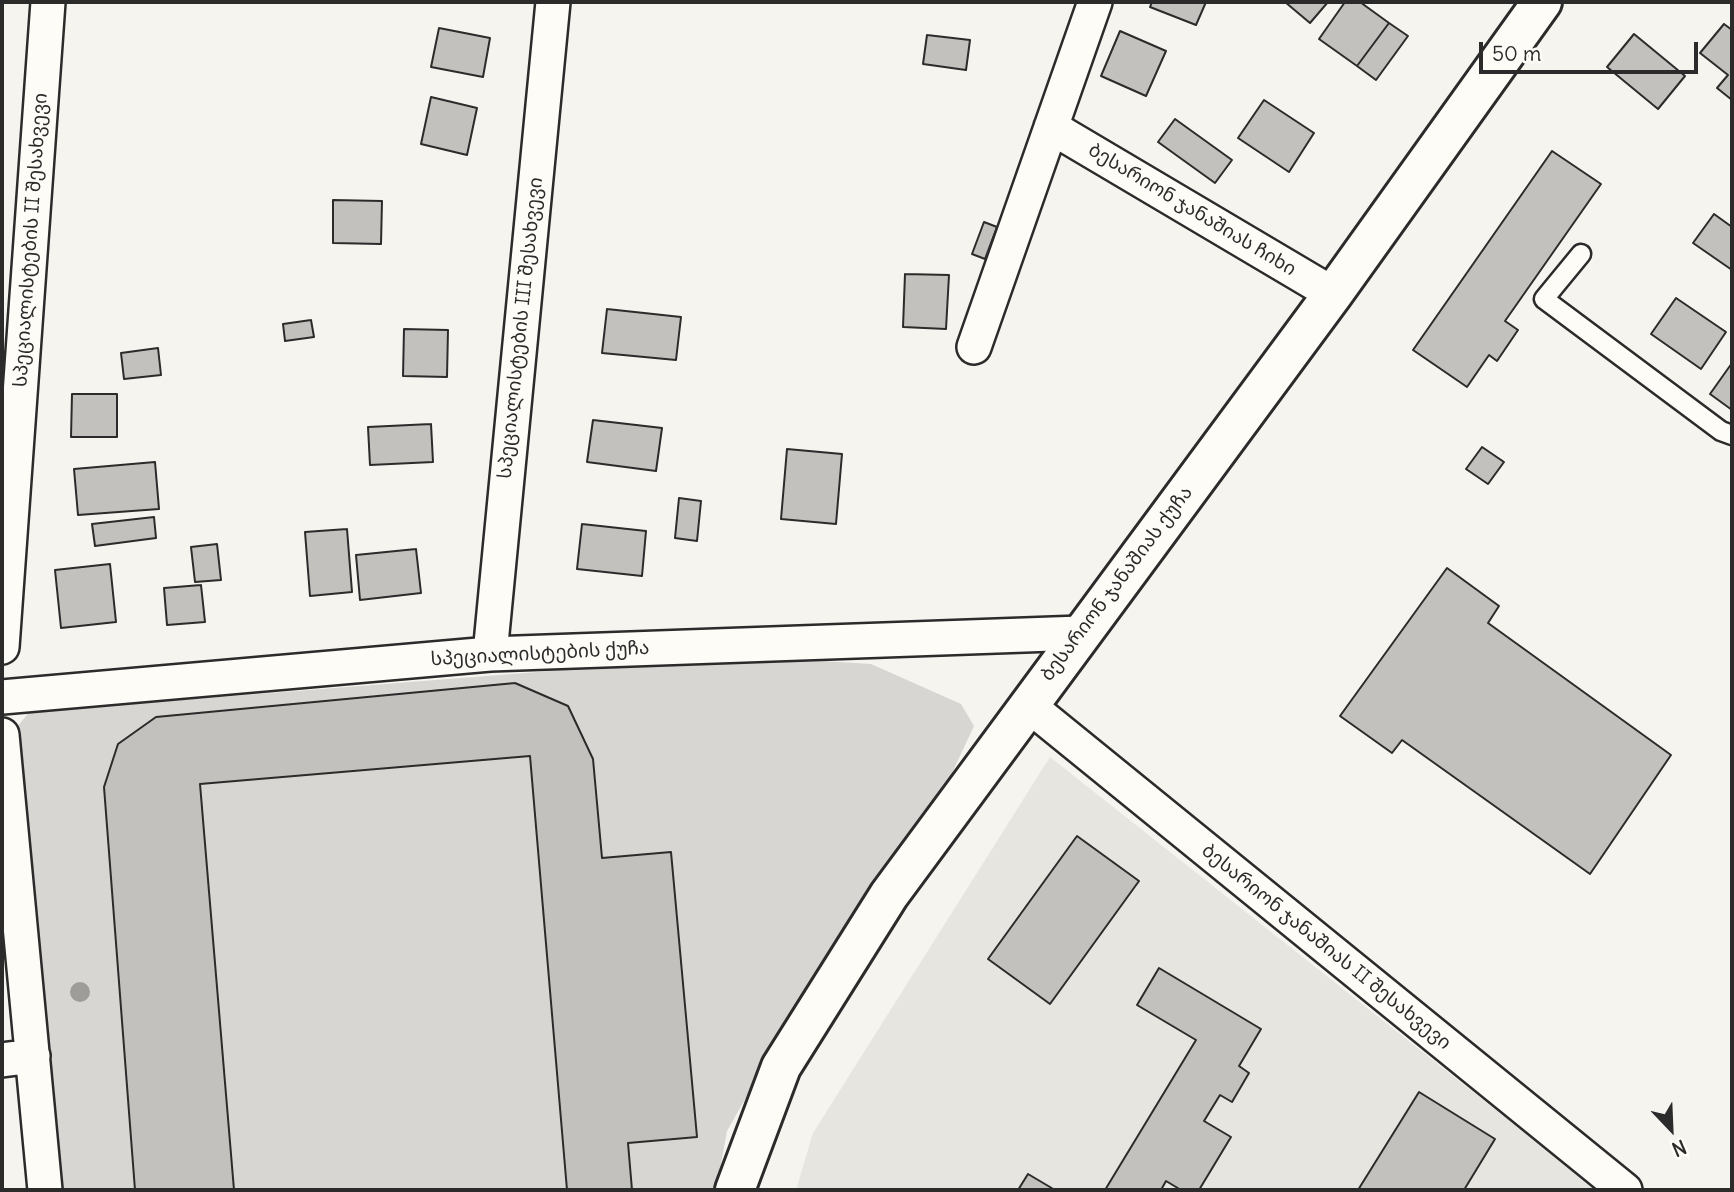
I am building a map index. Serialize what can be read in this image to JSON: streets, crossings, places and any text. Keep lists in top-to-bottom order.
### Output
{
  "streets": {
    "street": [
      "ბესარიონ ჯანაშიას ჩიხი",
      "სპეციალისტების II შესახვევი",
      "სპეციალისტების III შესახვევი",
      "ბესარიონ ჯანაშიას ქუჩა",
      "სპეციალისტების ქუჩა",
      "ბესარიონ ჯანაშიას II შესახვევი"
    ]
  },
  "crossings": [
    ["ბესარიონ ჯანაშიას ჩიხი", "ბესარიონ ჯანაშიას ქუჩა"],
    ["სპეციალისტების III შესახვევი", "სპეციალისტების ქუჩა"],
    ["ბესარიონ ჯანაშიას ქუჩა", "სპეციალისტების ქუჩა"],
    ["ბესარიონ ჯანაშიას ქუჩა", "ბესარიონ ჯანაშიას II შესახვევი"]
  ],
  "scale_bar": "50 m",
  "north": "bottom right"
}
